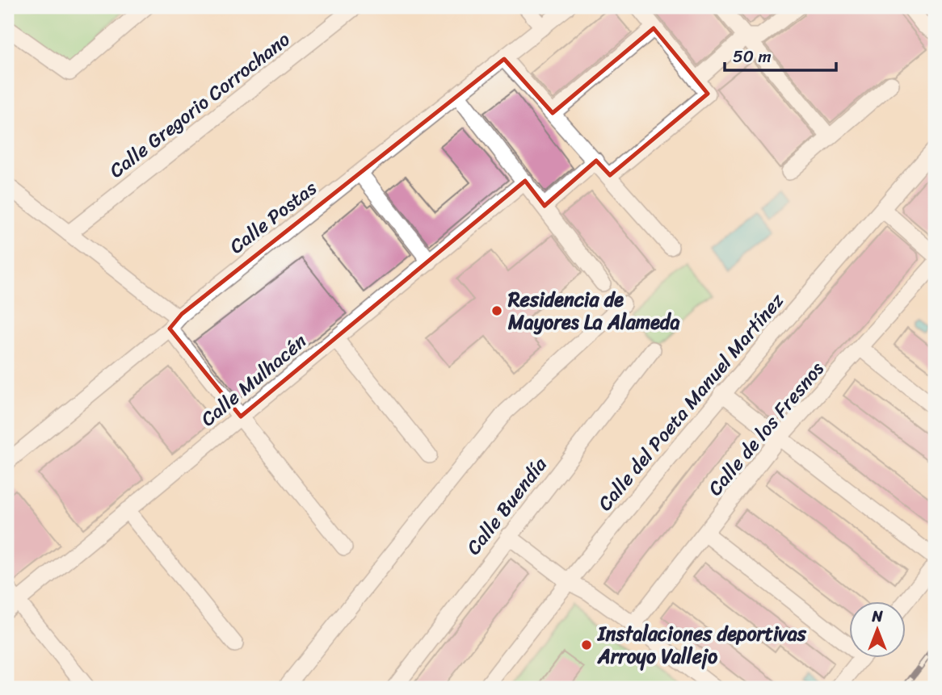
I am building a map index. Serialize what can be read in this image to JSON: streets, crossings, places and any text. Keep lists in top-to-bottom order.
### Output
{
  "streets": {
    "street": [
      "Calle Gregorio Corrochano",
      "Calle Postas",
      "Calle Mulhacén",
      "Calle del Poeta Manuel Martínez",
      "Calle de los Fresnos",
      "Calle Buendía"
    ]
  },
  "places": ["Residencia de Mayores La Alameda", "Instalaciones deportivas Arroyo Vallejo"],
  "scale_bar": "50 m",
  "north": "top"
}
